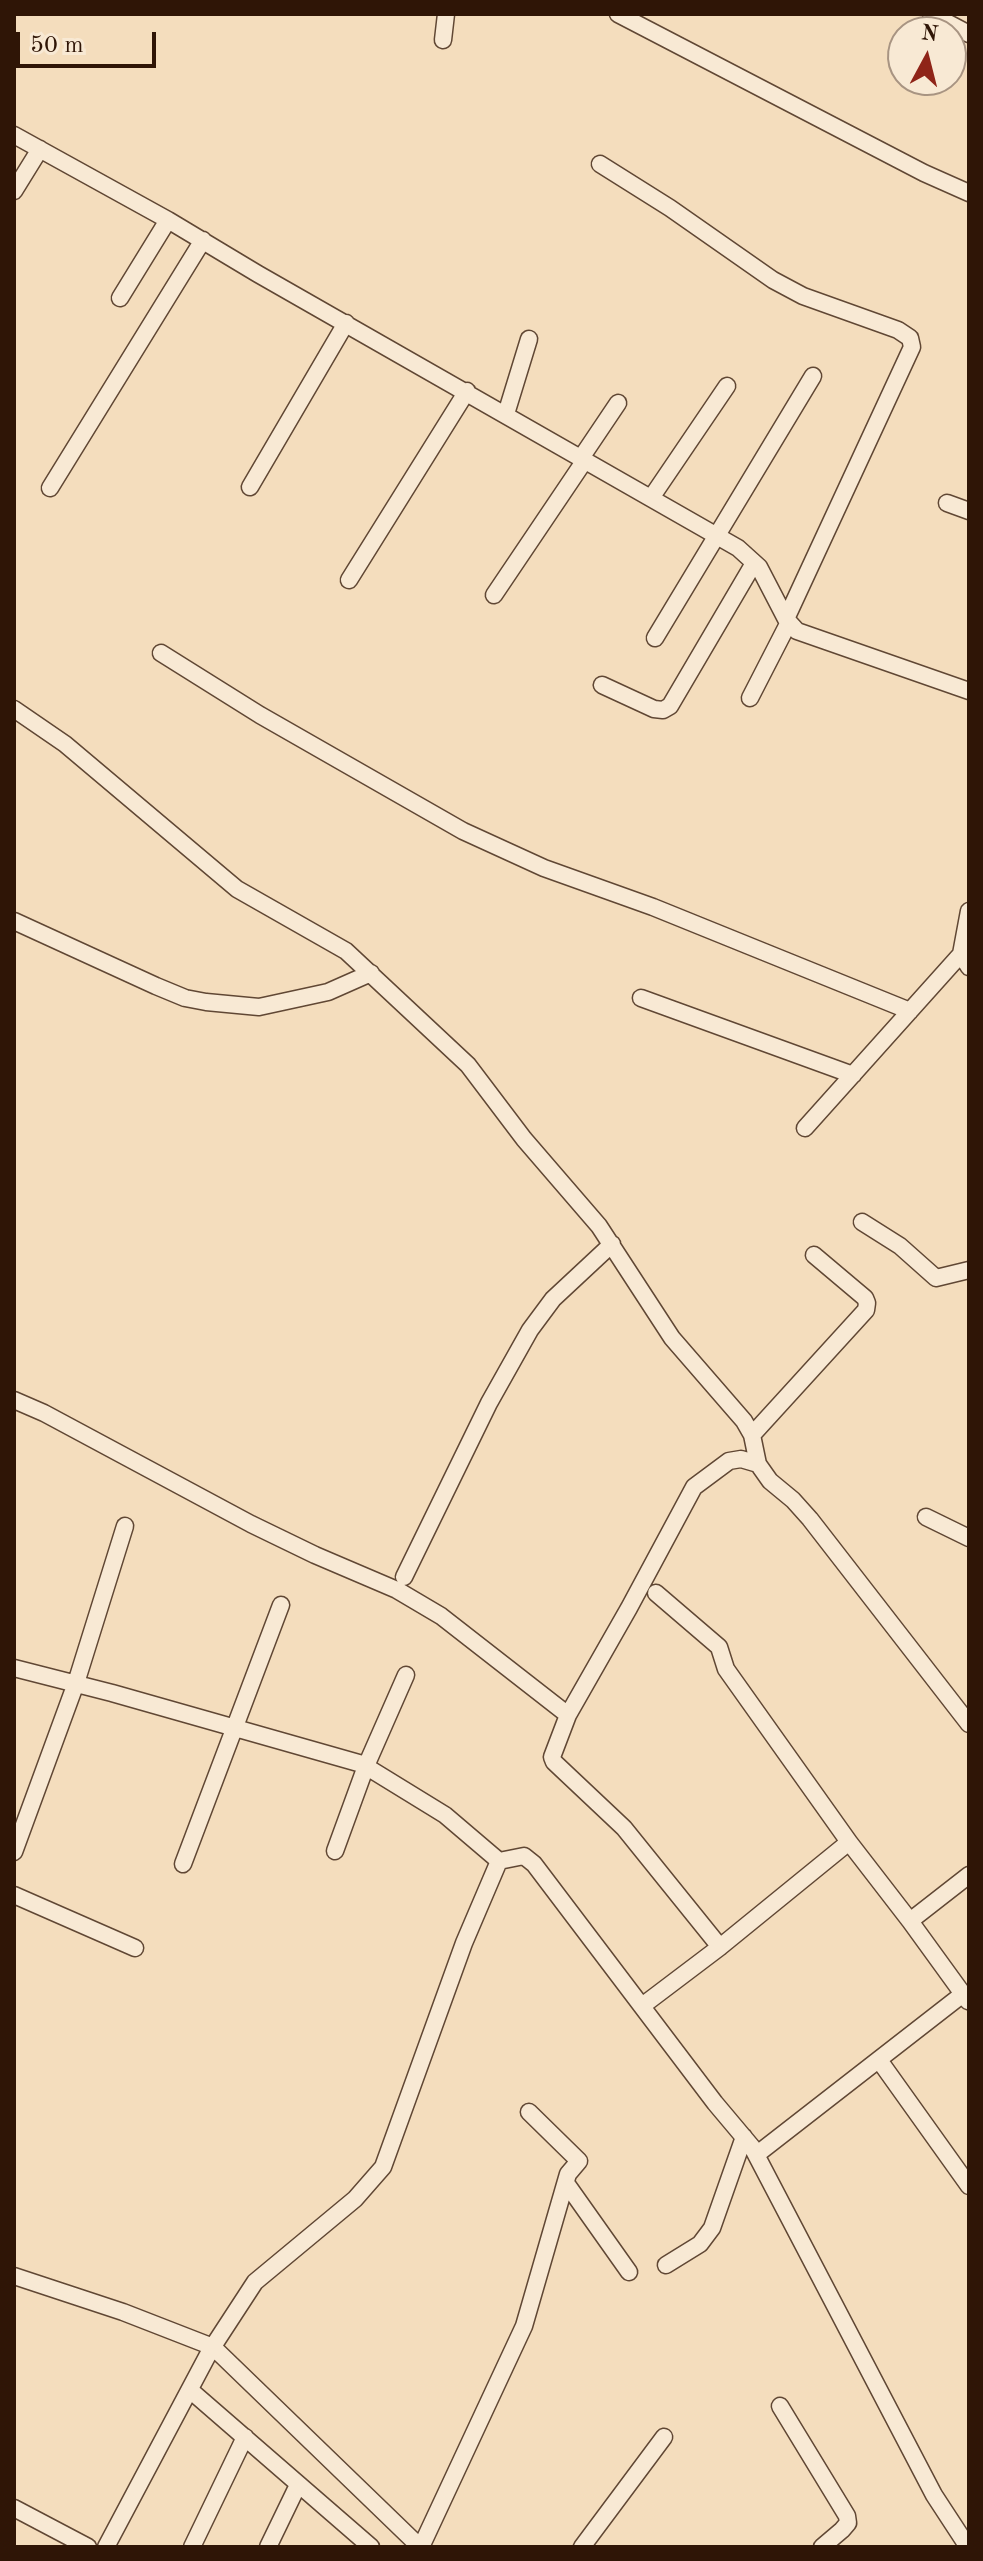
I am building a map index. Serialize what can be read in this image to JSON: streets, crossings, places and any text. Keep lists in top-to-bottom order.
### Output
{
  "scale_bar": "50 m",
  "north": "top"
}
